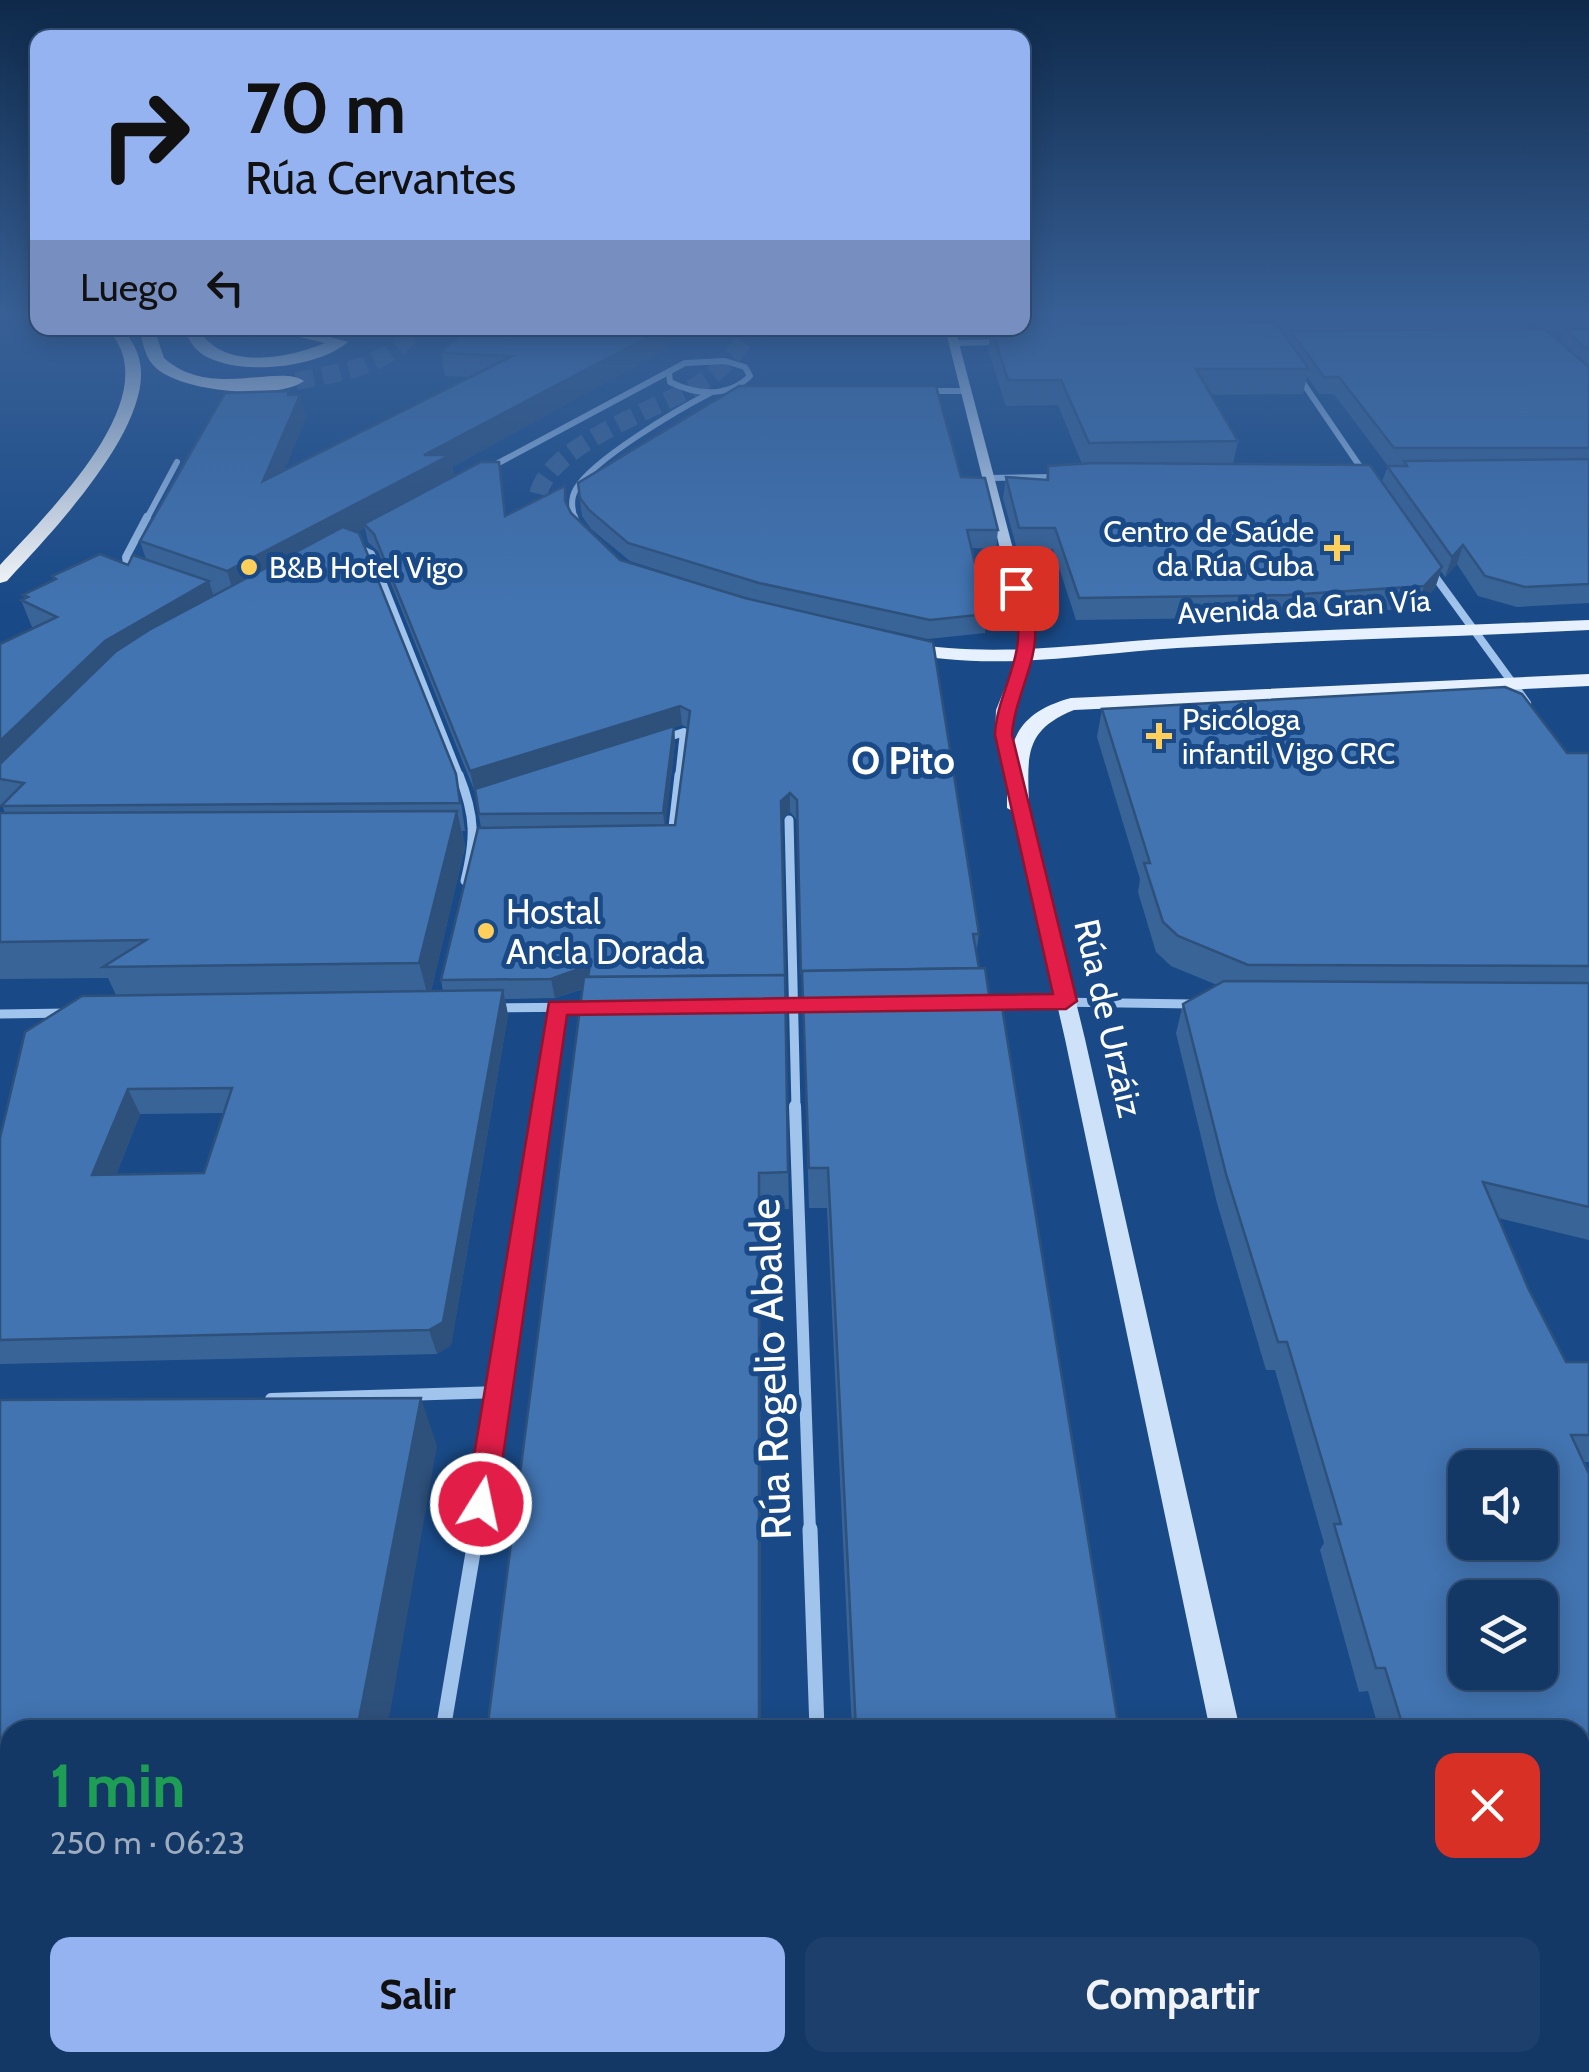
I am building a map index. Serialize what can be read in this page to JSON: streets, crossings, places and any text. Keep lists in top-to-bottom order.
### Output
{
  "streets": {
    "main road": ["Avenida da Gran Vía", "Rúa de Urzáiz"],
    "street": ["Rúa Rogelio Abalde"]
  },
  "crossings": [
    ["Avenida da Gran Vía", "Rúa de Urzáiz"]
  ],
  "districts": ["O Pito"],
  "places": {
    "health": ["Centro de Saúde da Rúa Cuba", "Psicóloga infantil Vigo CRC"],
    "other": ["B&B Hotel Vigo", "Hostal Ancla Dorada"]
  },
  "page": {
    "turn": ["70 m", "Rúa Cervantes"],
    "then": "Luego",
    "heading": ["1 min", "250 m · 06:23"],
    "buttons": ["Salir", "Compartir"]
  }
}
